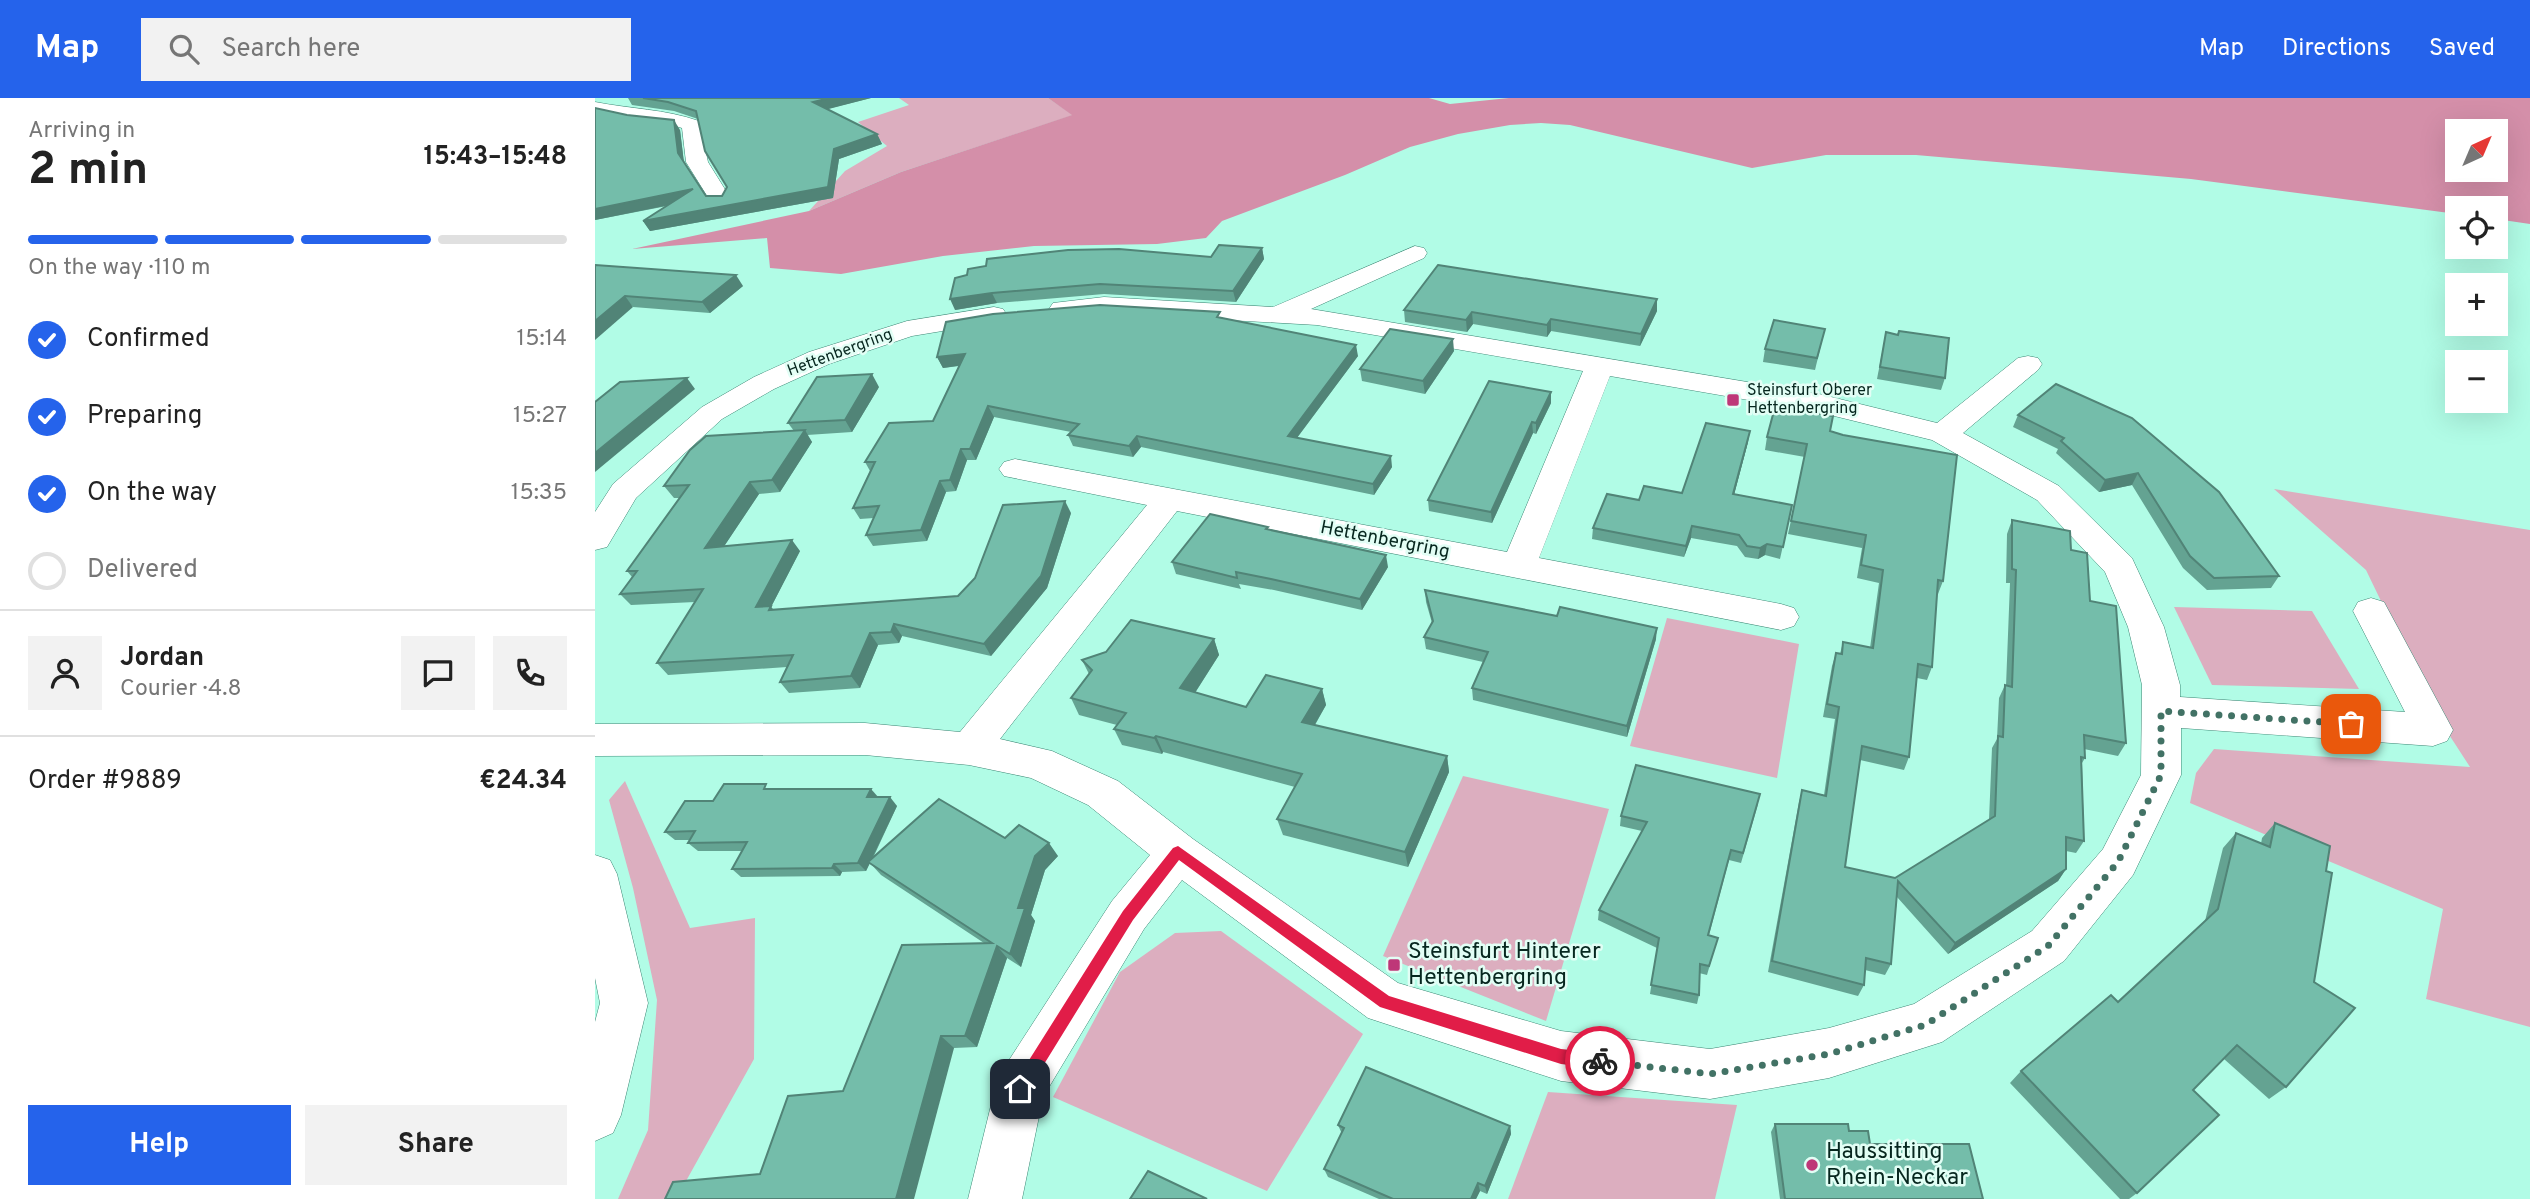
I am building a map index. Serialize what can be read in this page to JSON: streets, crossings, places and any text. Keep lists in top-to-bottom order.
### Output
{
  "streets": {
    "street": ["Hettenbergring"]
  },
  "places": {
    "transit": ["Steinsfurt Oberer Hettenbergring", "Steinsfurt Hinterer Hettenbergring"],
    "other": ["Haussitting Rhein-Neckar"]
  },
  "north": "top right",
  "page": {
    "header": "Map",
    "search": "Search here",
    "nav": ["Map", "Directions", "Saved"],
    "heading": ["2 min", "Arriving in", "15:43–15:48"],
    "panel": [
      "Jordan",
      "Courier · 4.8",
      "Order #9889",
      "€24.34"
    ],
    "map_buttons": ["+", "−"],
    "bar": "On the way · 110 m",
    "list": [
      ["Confirmed", "15:14"],
      ["Preparing", "15:27"],
      ["On the way", "15:35"],
      "Delivered"
    ],
    "buttons": ["Help", "Share"]
  }
}
